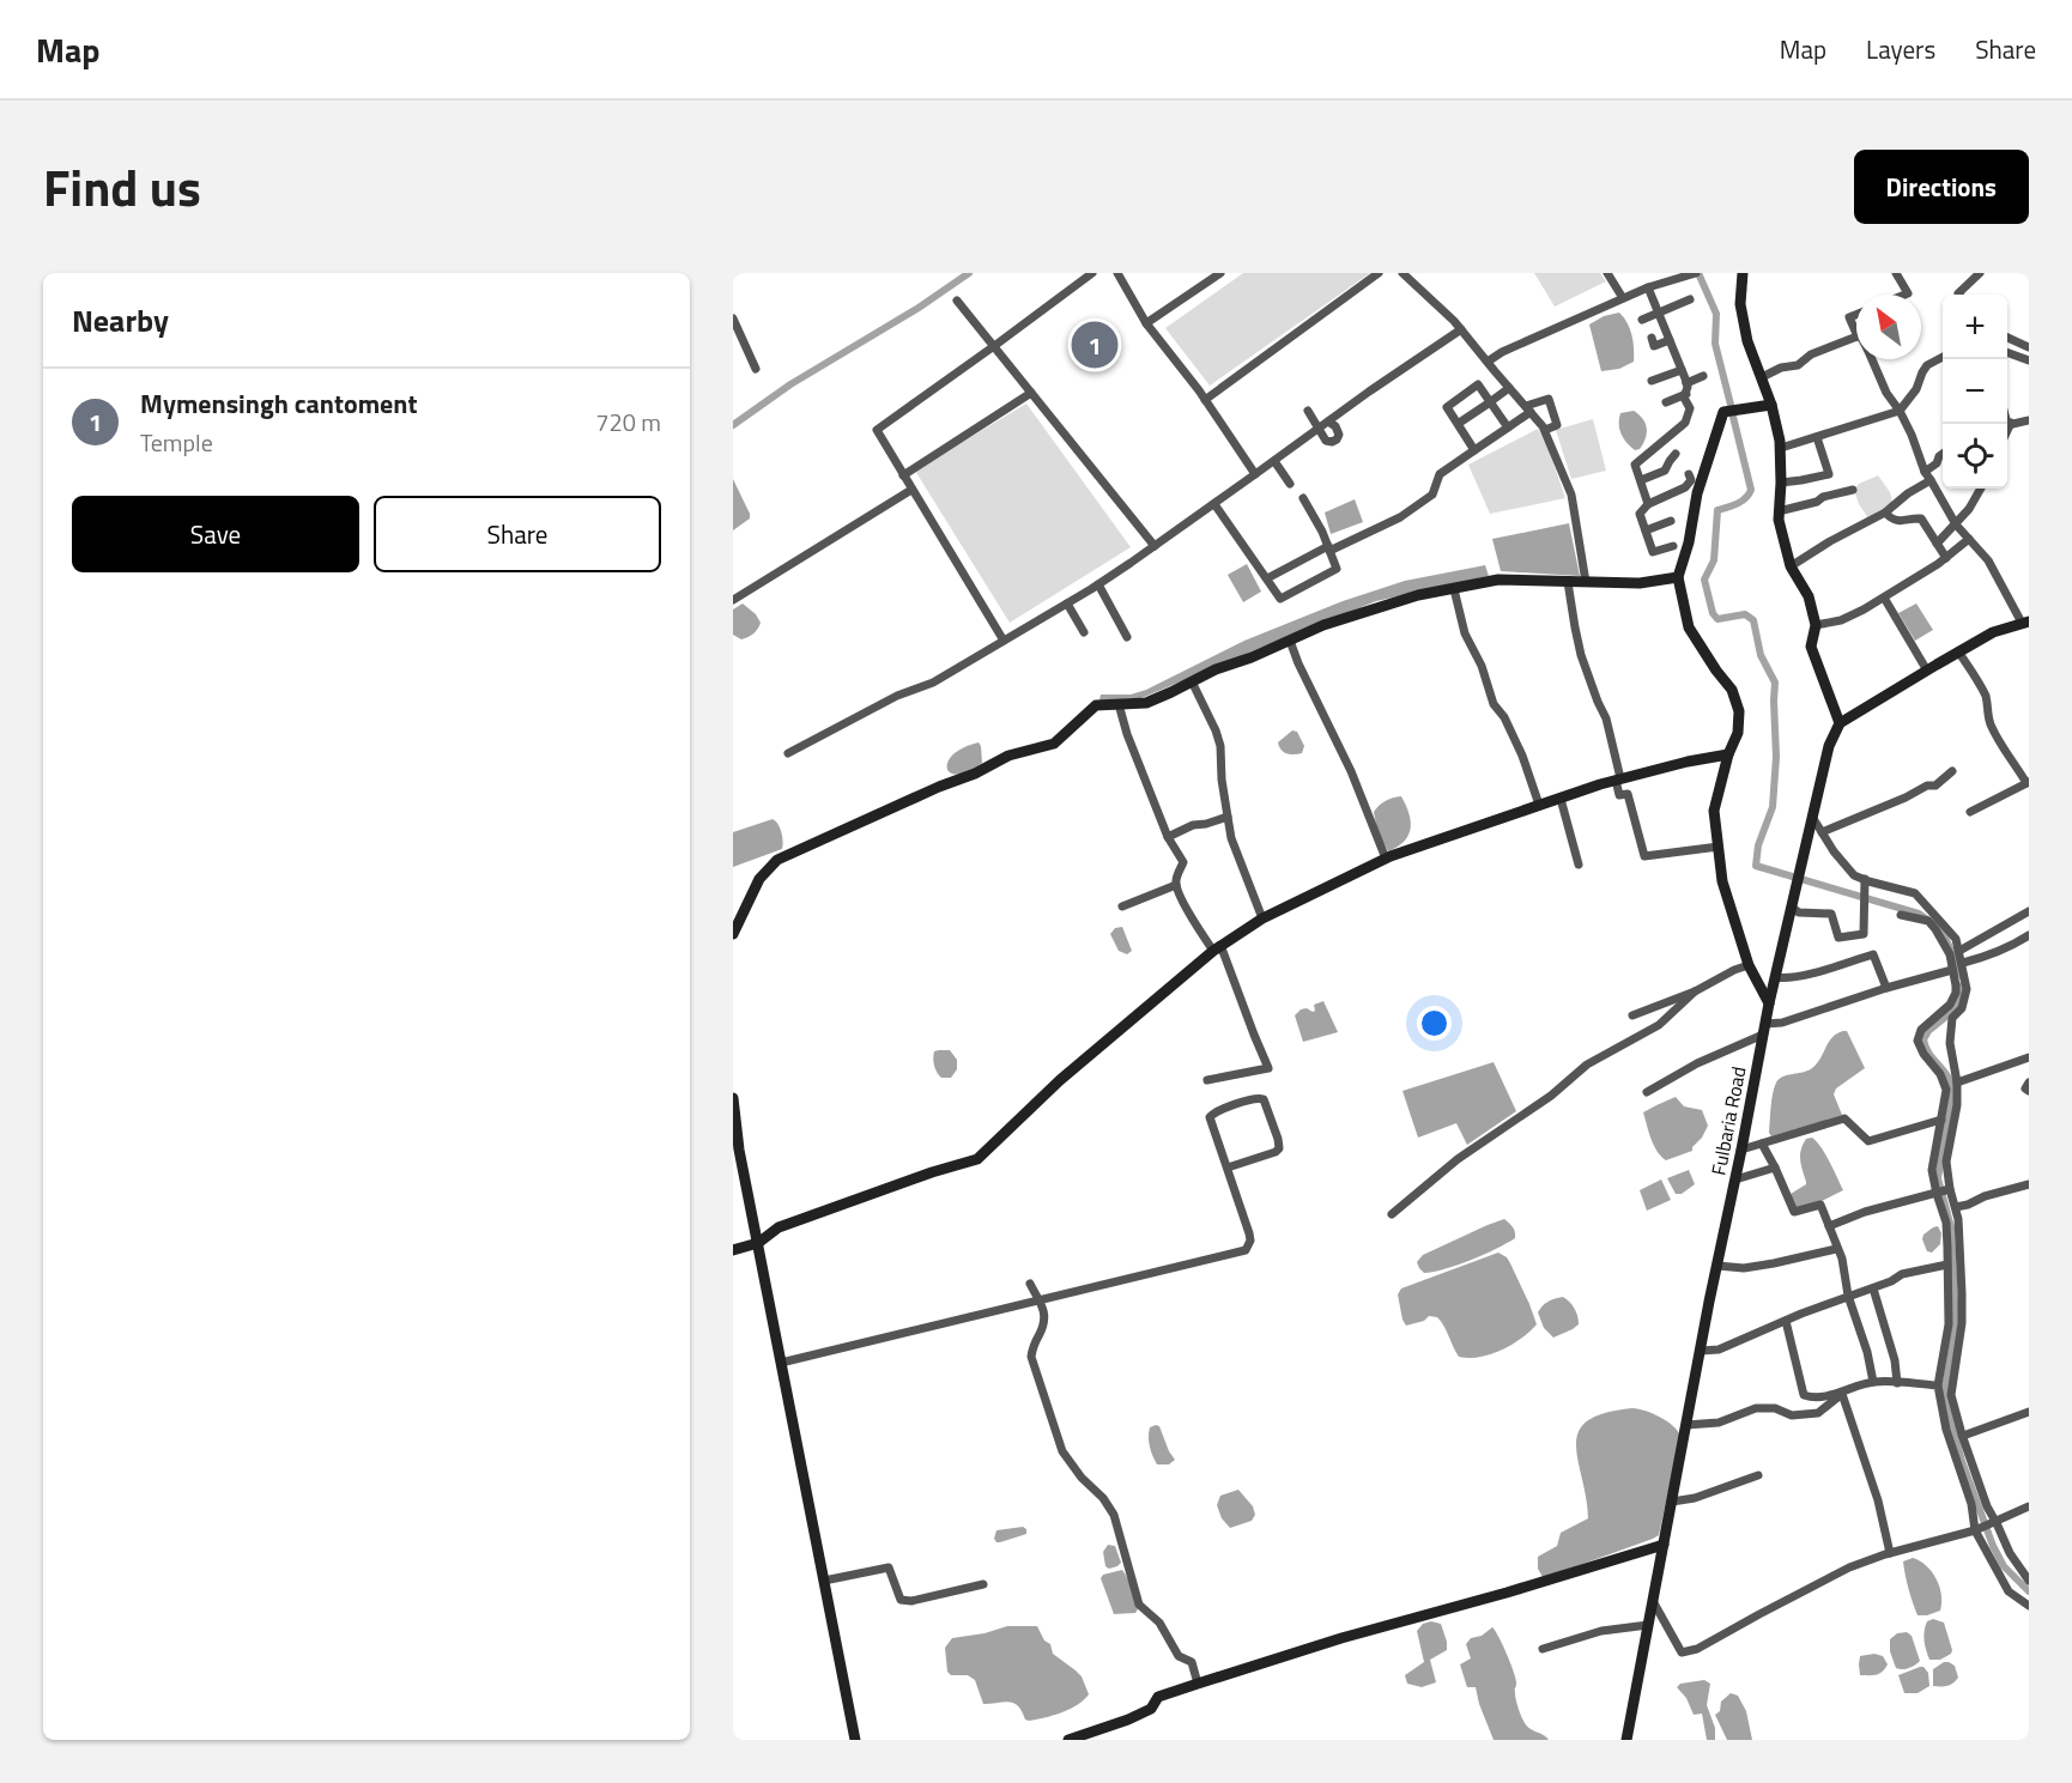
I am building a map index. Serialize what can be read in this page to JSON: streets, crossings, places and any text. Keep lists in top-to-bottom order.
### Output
{
  "streets": {
    "street": ["Fulbaria Road"]
  },
  "north": "top left",
  "page": {
    "header": "Map",
    "nav": ["Map", "Layers", "Share"],
    "title": "Find us",
    "buttons": [
      "Directions",
      ["Save", "Share"]
    ],
    "heading": "Nearby",
    "map_buttons": ["+", "−"],
    "pins": "1",
    "list": [
      {
        "mark": "1",
        "name": "Mymensingh cantoment",
        "note": "Temple",
        "value": "720 m"
      }
    ]
  }
}
